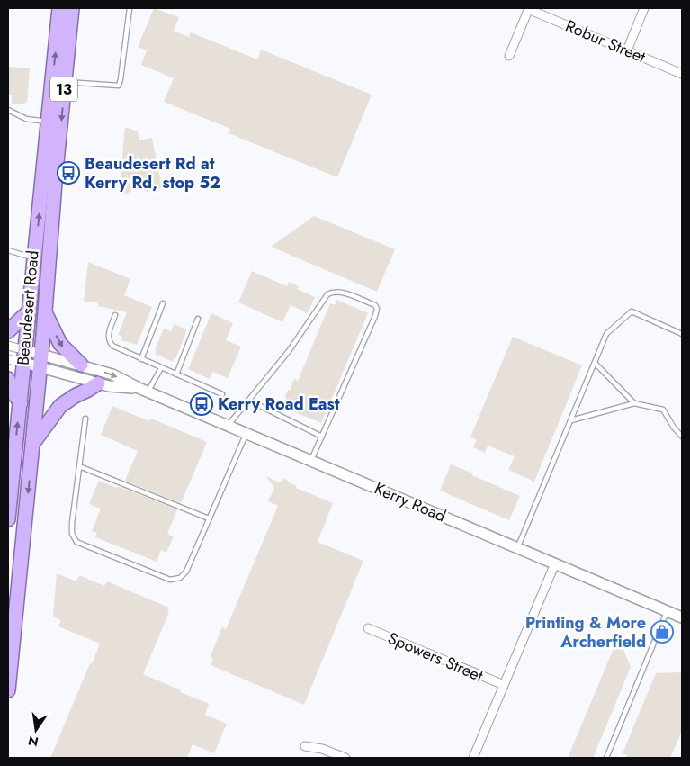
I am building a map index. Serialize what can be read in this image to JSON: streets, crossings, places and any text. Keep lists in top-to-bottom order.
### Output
{
  "streets": {
    "highway": ["13", "Beaudesert Road"],
    "street": ["Robur Street", "Kerry Road", "Spowers Street"]
  },
  "crossings": [
    ["Beaudesert Road", "Kerry Road"]
  ],
  "places": {
    "bus stop": ["Beaudesert Rd at Kerry Rd, stop 52", "Kerry Road East"],
    "shop": ["Printing & More Archerfield"]
  },
  "north": "bottom"
}
